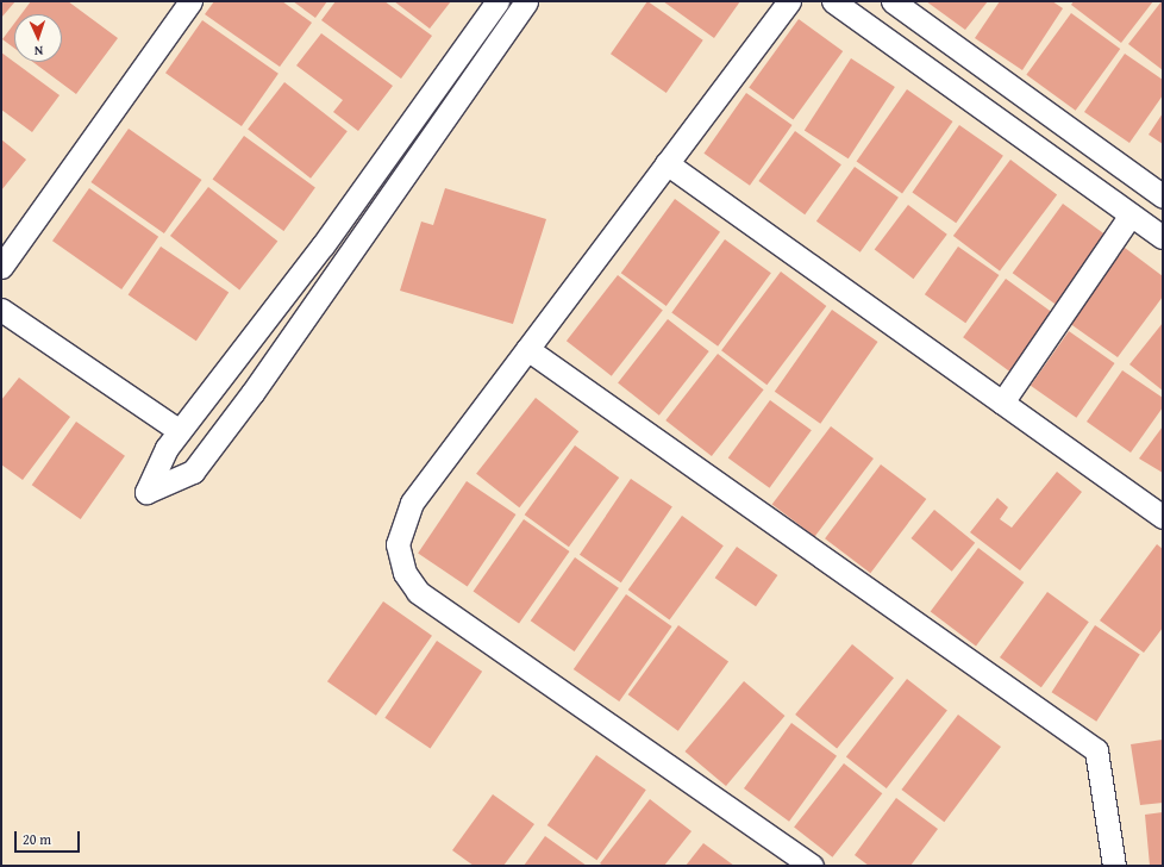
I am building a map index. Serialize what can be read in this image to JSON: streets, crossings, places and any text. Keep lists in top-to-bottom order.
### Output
{
  "scale_bar": "20 m",
  "north": "bottom"
}
